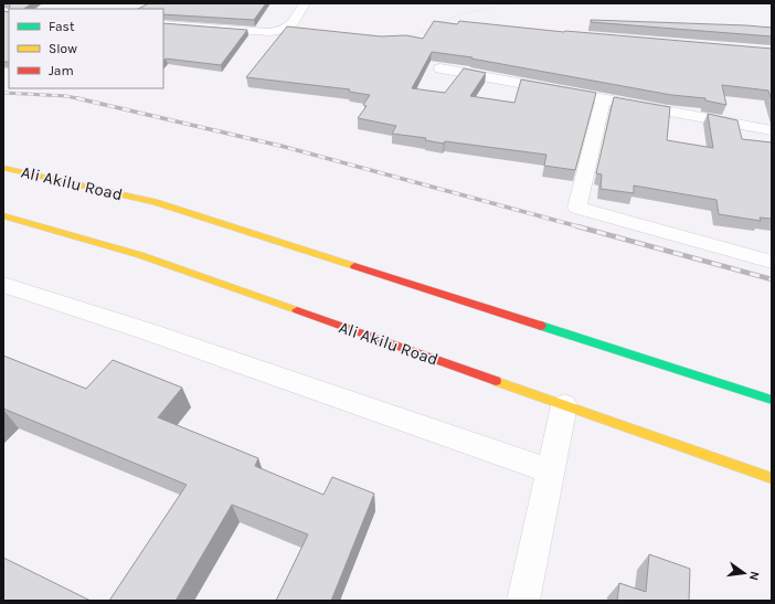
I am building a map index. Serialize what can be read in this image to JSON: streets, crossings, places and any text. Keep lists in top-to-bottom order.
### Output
{
  "streets": {
    "main road": ["Ali Akilu Road"]
  },
  "legend": ["Fast", "Slow", "Jam"],
  "north": "right"
}
